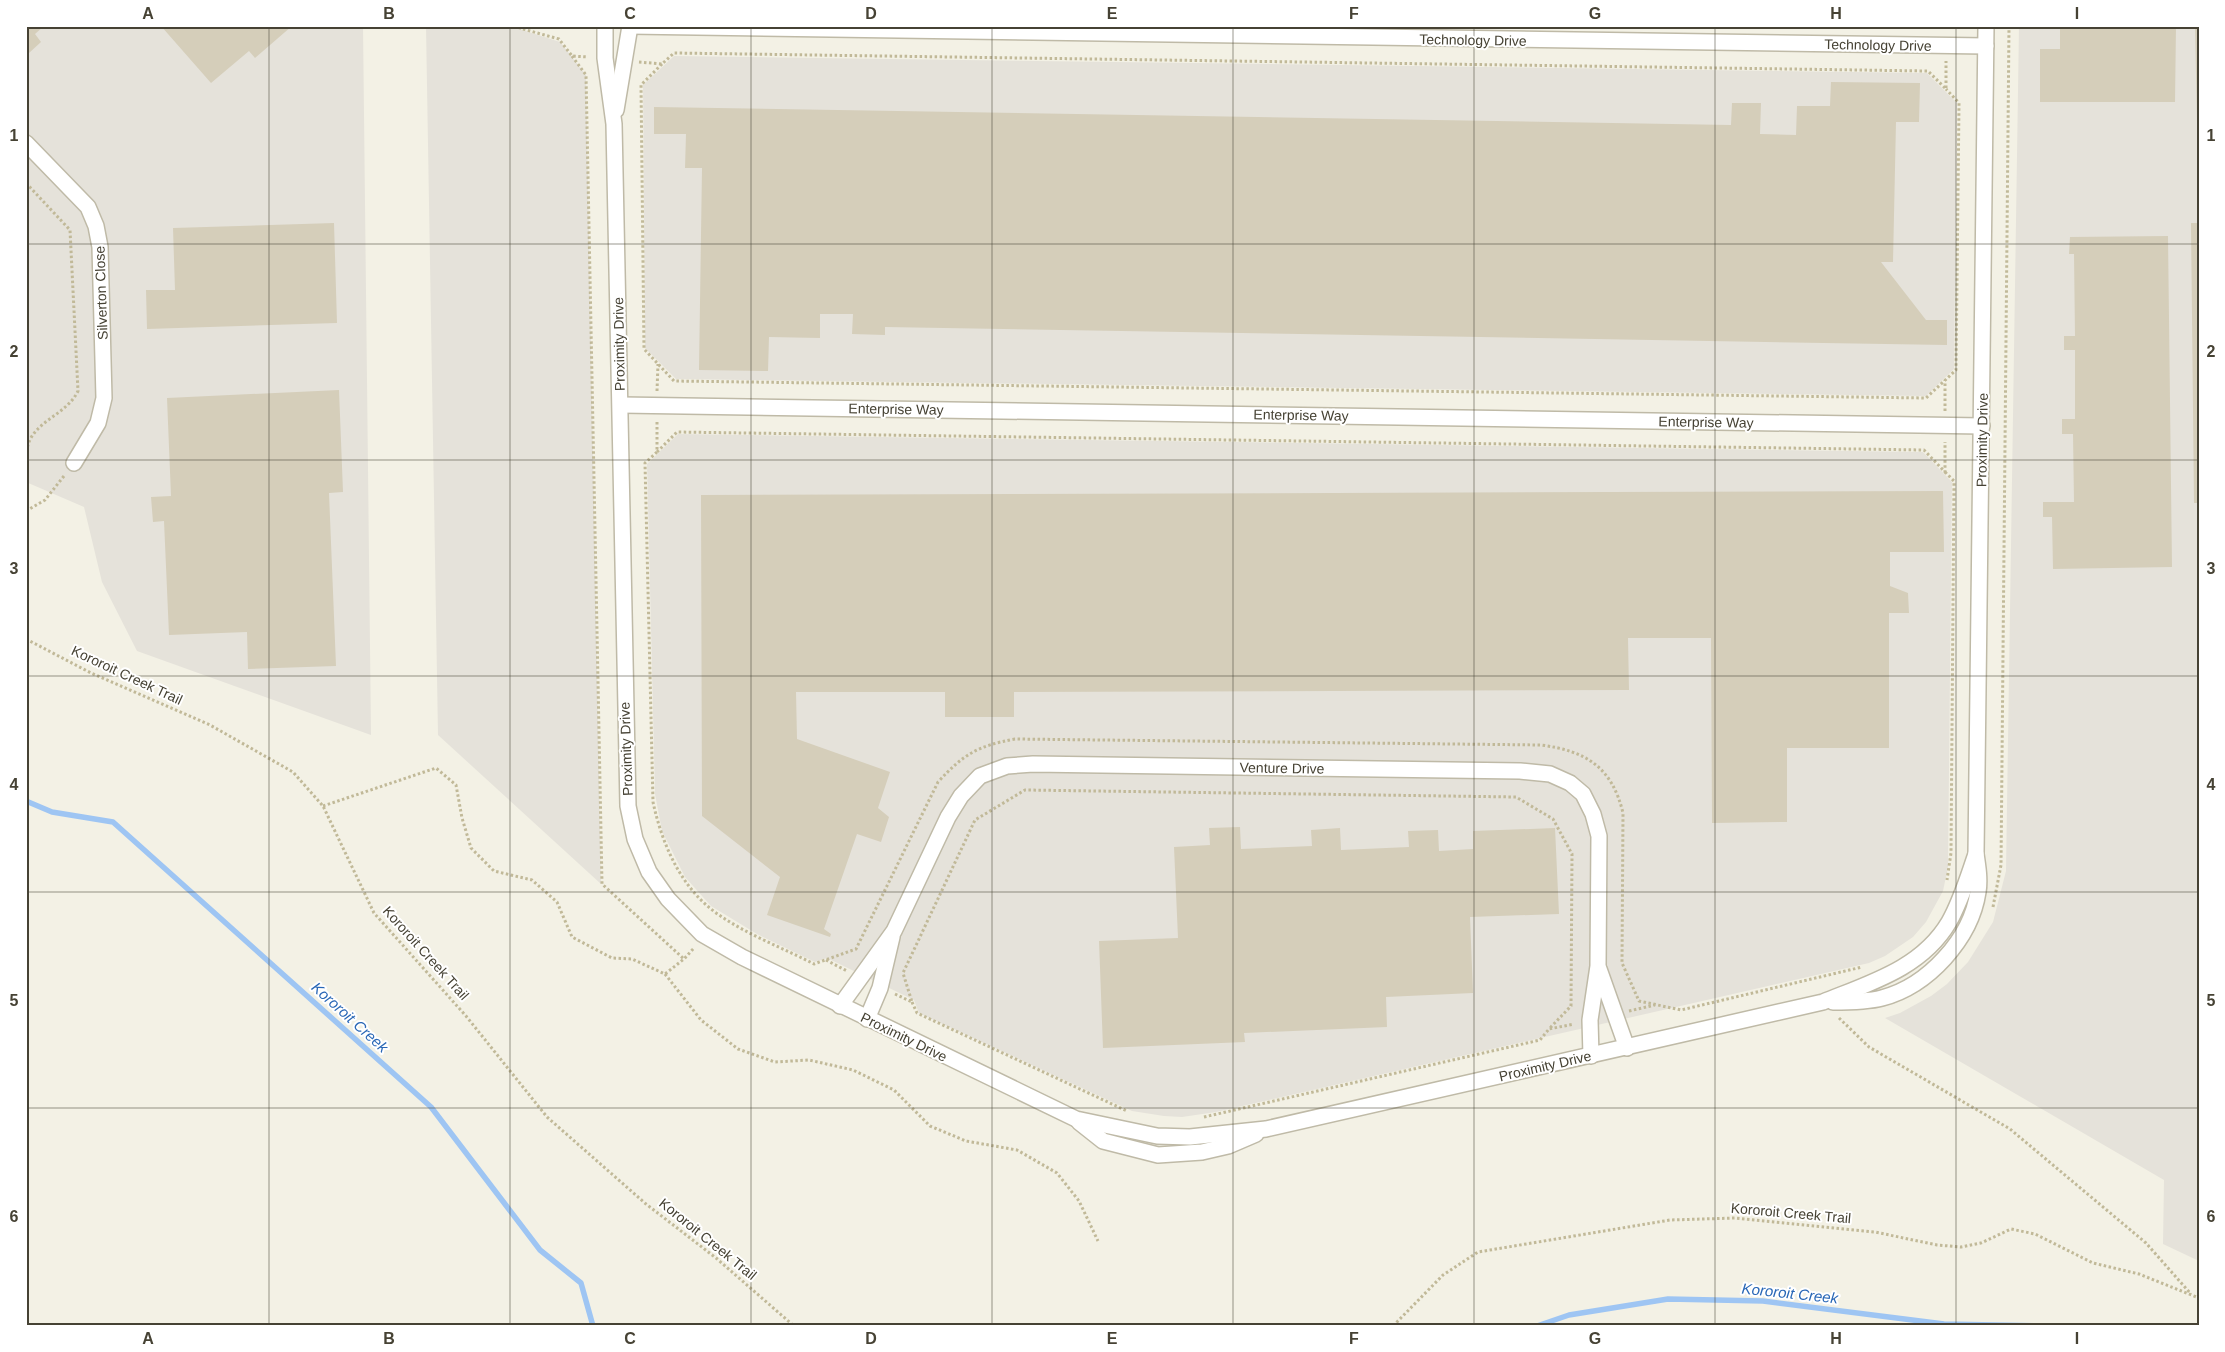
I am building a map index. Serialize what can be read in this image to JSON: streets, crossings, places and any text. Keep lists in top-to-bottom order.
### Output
{
  "streets": {
    "street": [
      "Technology Drive",
      "Silverton Close",
      "Proximity Drive",
      "Enterprise Way",
      "Venture Drive"
    ],
    "path": ["Kororoit Creek Trail"]
  },
  "crossings": [
    ["Technology Drive", "Proximity Drive"],
    ["Proximity Drive", "Enterprise Way"],
    ["Proximity Drive", "Venture Drive"]
  ],
  "water": ["Kororoit Creek"],
  "grid": {
    "columns": [
      "A",
      "B",
      "C",
      "D",
      "E",
      "F",
      "G",
      "H",
      "I"
    ],
    "rows": [
      "1",
      "2",
      "3",
      "4",
      "5",
      "6"
    ]
  }
}
